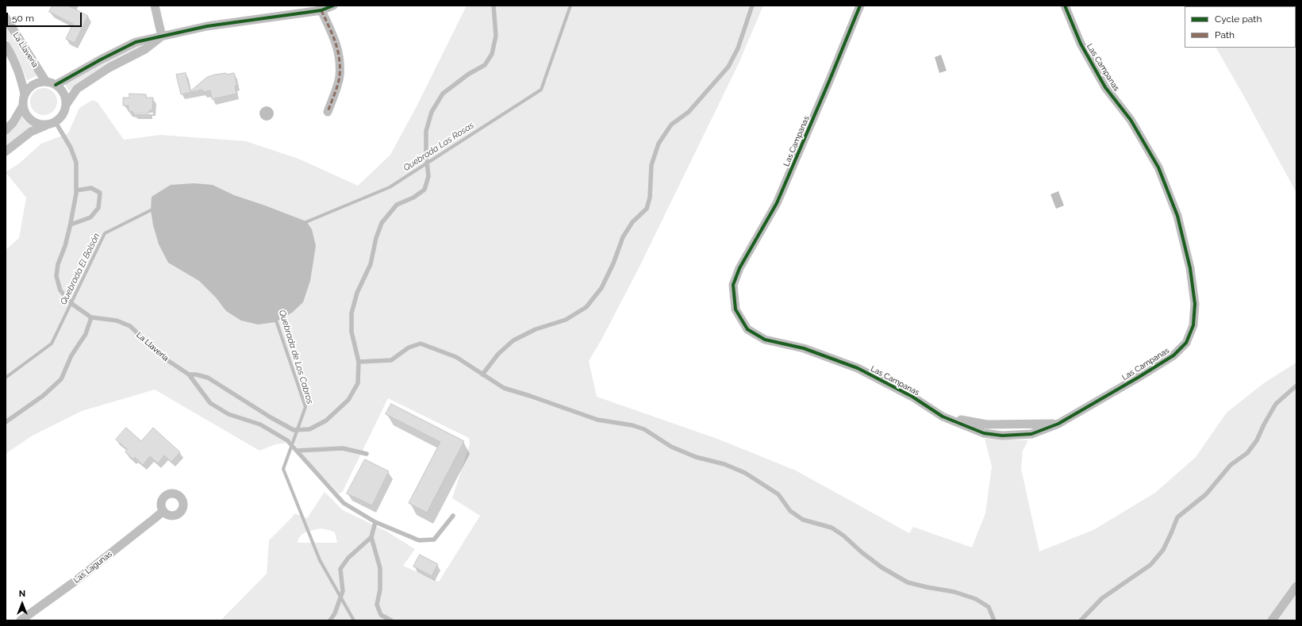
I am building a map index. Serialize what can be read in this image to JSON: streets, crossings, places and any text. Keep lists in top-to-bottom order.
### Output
{
  "streets": {
    "street": ["La Llaveria", "Las Campanas", "Las Lagunas"]
  },
  "water": ["Quebrada Las Rosas", "Quebrada El Bolsón", "Quebrada de Los Cabros"],
  "legend": ["Cycle path", "Path"],
  "scale_bar": "50 m",
  "north": "top"
}
